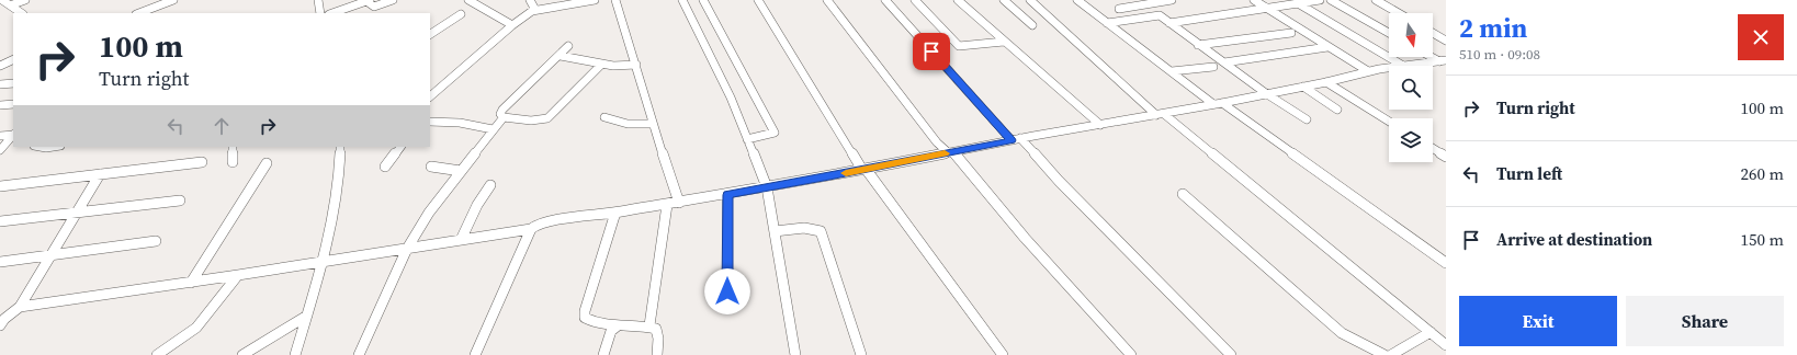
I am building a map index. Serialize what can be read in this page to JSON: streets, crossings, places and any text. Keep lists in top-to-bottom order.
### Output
{
  "north": "bottom",
  "page": {
    "heading": ["2 min", "510 m · 09:08"],
    "turn": ["100 m", "Turn right"],
    "list": [
      {
        "name": "Turn right",
        "value": "100 m"
      },
      {
        "name": "Turn left",
        "value": "260 m"
      },
      {
        "name": "Arrive at destination",
        "value": "150 m"
      }
    ],
    "buttons": ["Exit", "Share"]
  }
}
